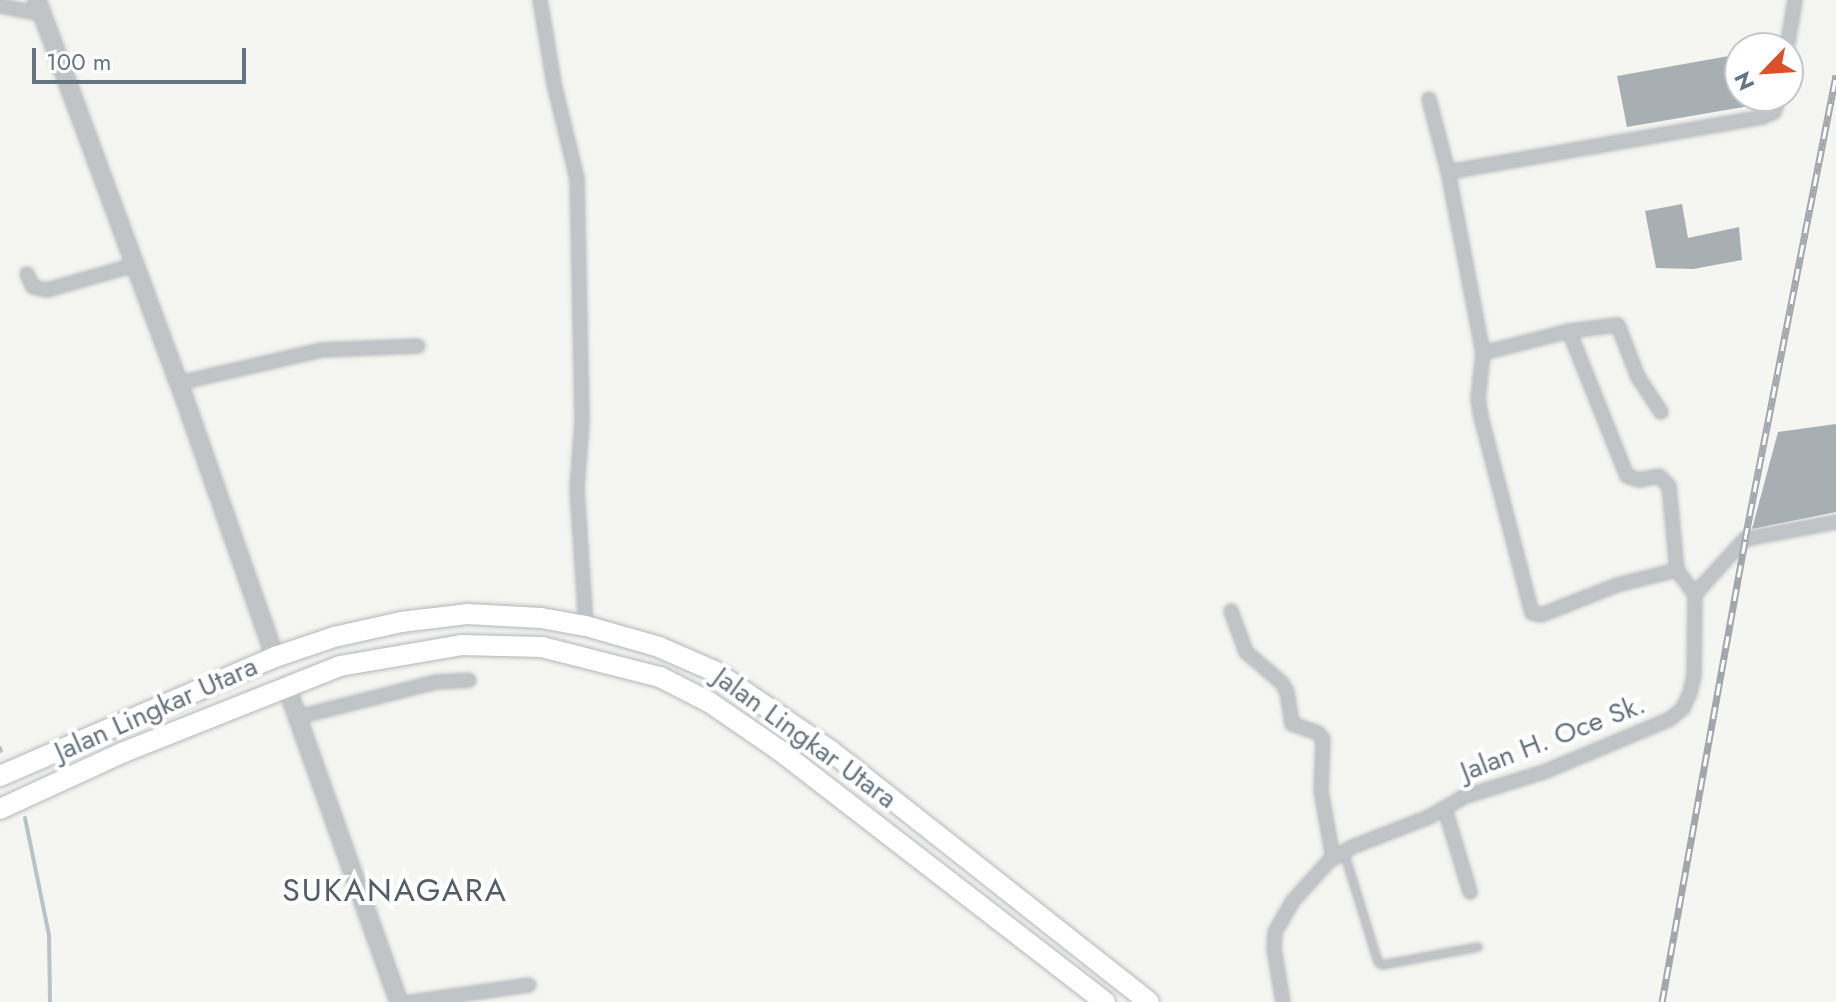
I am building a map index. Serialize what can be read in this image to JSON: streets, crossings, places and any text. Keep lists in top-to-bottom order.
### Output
{
  "streets": {
    "main road": ["Jalan Lingkar Utara"],
    "street": ["Jalan H. Oce Sk."]
  },
  "districts": ["SUKANAGARA"],
  "scale_bar": "100 m",
  "north": "bottom left"
}
